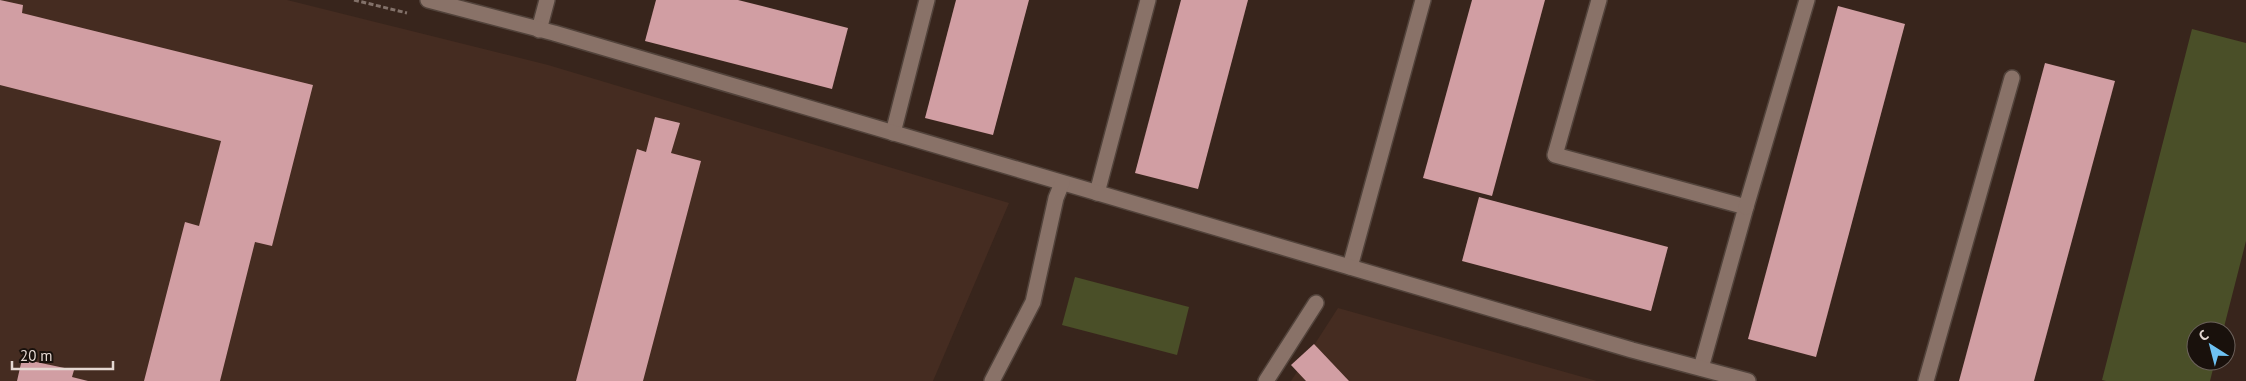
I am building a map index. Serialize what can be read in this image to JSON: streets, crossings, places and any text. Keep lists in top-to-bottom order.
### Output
{
  "scale_bar": "20 m",
  "north": "top left"
}
